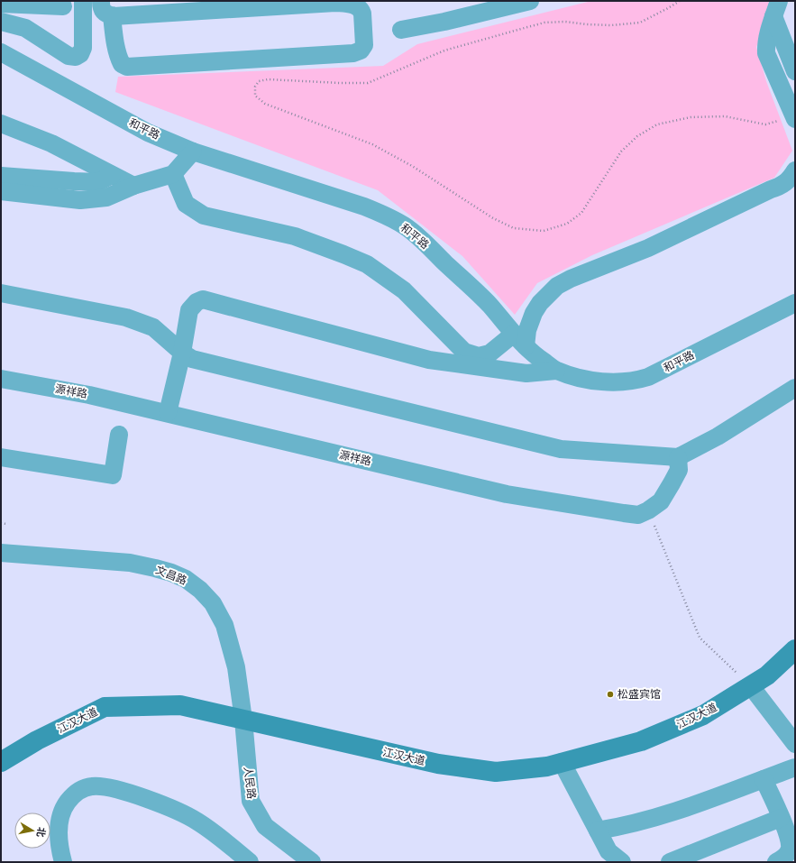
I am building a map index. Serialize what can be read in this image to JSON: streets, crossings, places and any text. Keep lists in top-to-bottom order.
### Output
{
  "streets": {
    "main road": ["江汉大道"],
    "street": [
      "和平路",
      "源祥路",
      "文昌路",
      "人民路"
    ]
  },
  "crossings": [
    ["文昌路", "江汉大道"],
    ["文昌路", "人民路"],
    ["江汉大道", "人民路"]
  ],
  "places": ["松盛宾馆"],
  "north": "right"
}
